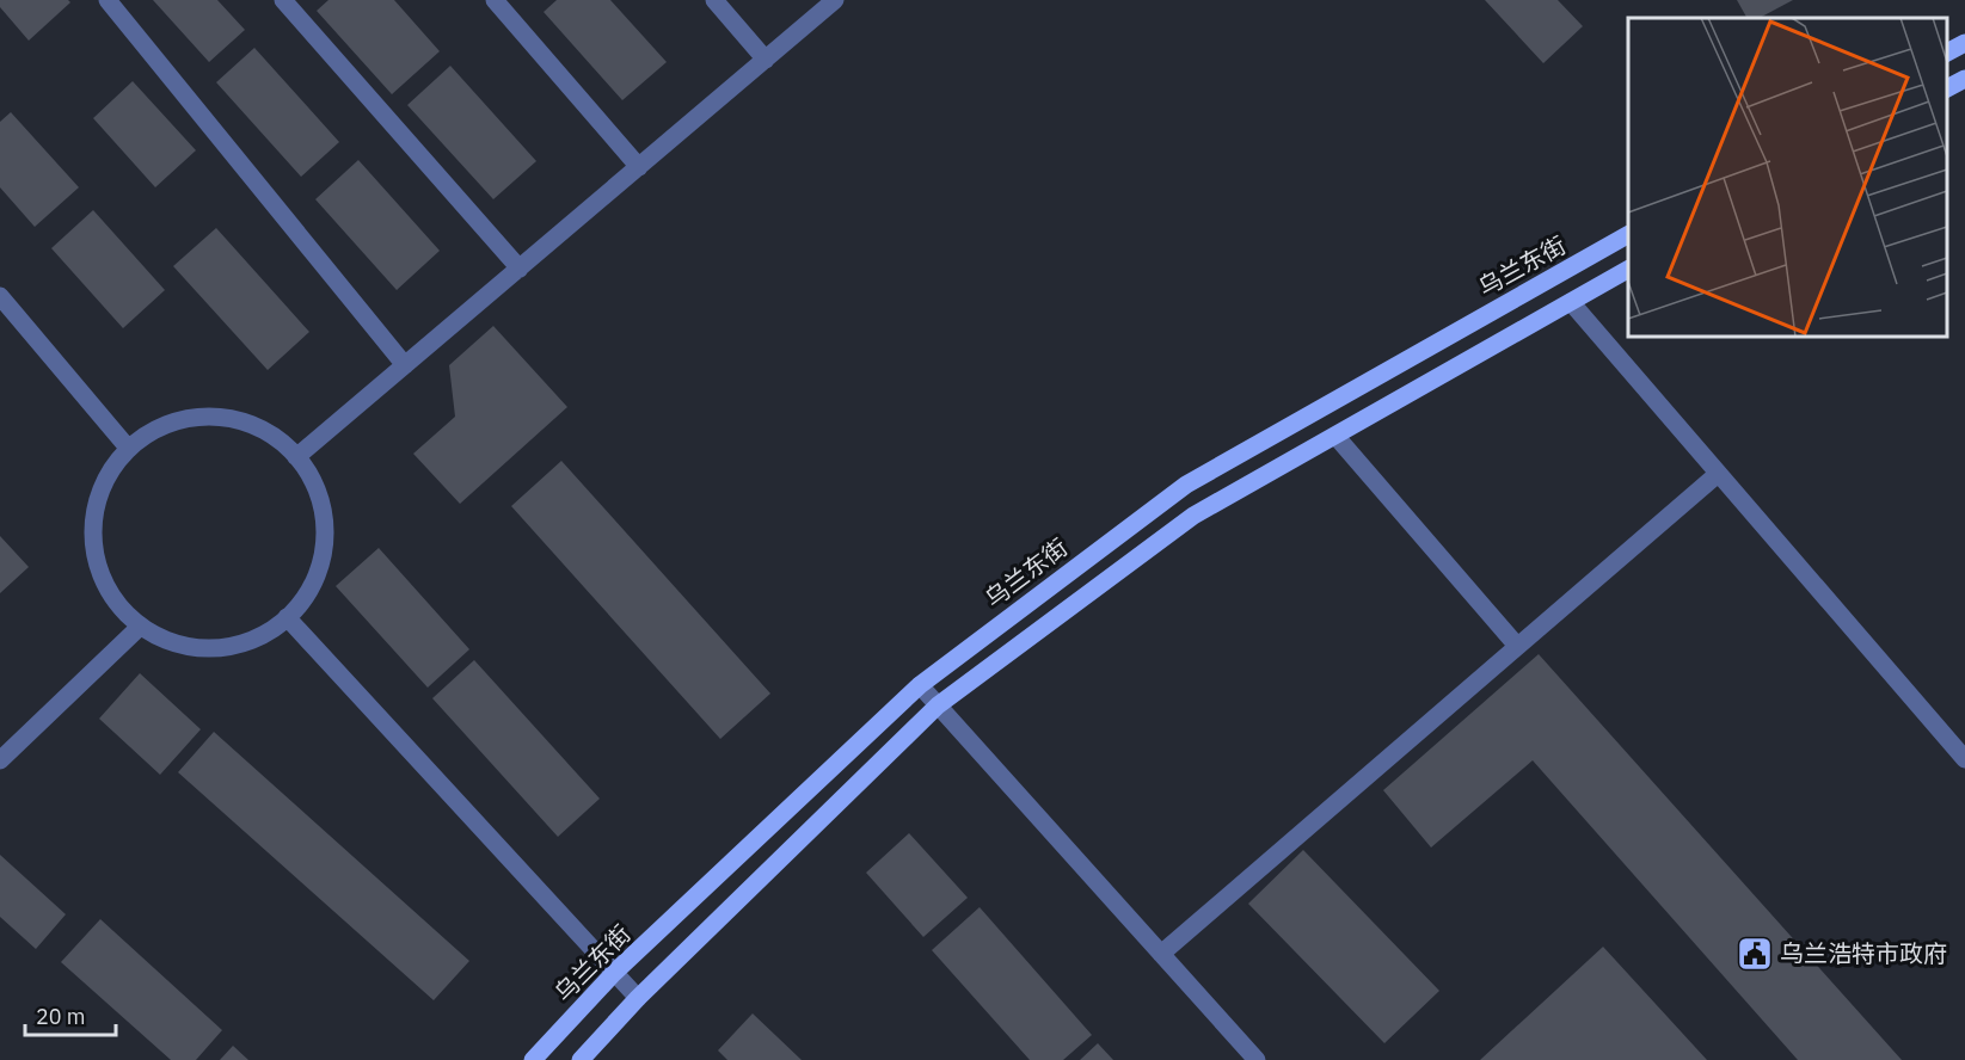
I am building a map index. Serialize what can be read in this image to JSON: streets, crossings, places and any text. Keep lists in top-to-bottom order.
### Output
{
  "streets": {
    "main road": ["乌兰东街"]
  },
  "places": {
    "public building": ["乌兰浩特市政府"]
  },
  "scale_bar": "20 m"
}
